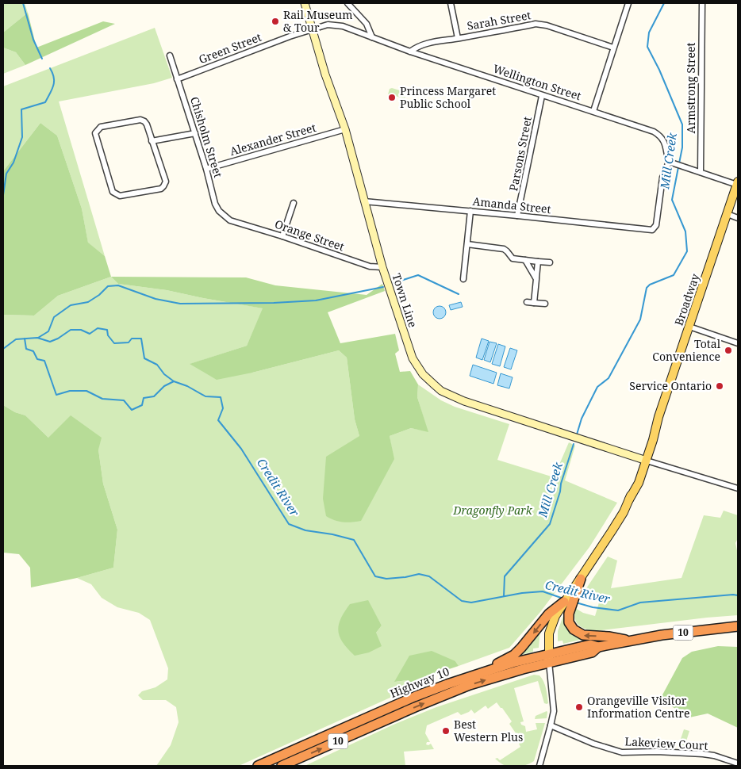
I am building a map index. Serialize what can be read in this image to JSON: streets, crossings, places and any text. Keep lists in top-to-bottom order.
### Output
{
  "streets": {
    "highway": ["10", "Highway 10"],
    "main road": ["Broadway", "Town Line"],
    "street": [
      "Sarah Street",
      "Green Street",
      "Wellington Street",
      "Armstrong Street",
      "Chisholm Street",
      "Alexander Street",
      "Parsons Street",
      "Amanda Street",
      "Orange Street",
      "Lakeview Court"
    ]
  },
  "crossings": [
    ["Sarah Street", "Wellington Street"],
    ["Green Street", "Wellington Street"],
    ["Green Street", "Chisholm Street"],
    ["Green Street", "Town Line"],
    ["Wellington Street", "Parsons Street"],
    ["Wellington Street", "Amanda Street"],
    ["Wellington Street", "Town Line"],
    ["Chisholm Street", "Alexander Street"],
    ["Chisholm Street", "Orange Street"],
    ["Alexander Street", "Town Line"],
    ["Parsons Street", "Amanda Street"],
    ["Amanda Street", "Town Line"],
    ["Orange Street", "Town Line"],
    ["Broadway", "Town Line"]
  ],
  "water": ["Mill Creek", "Credit River"],
  "parks": ["Dragonfly Park"],
  "places": [
    "Rail Museum & Tour",
    "Princess Margaret Public School",
    "Total Convenience",
    "Service Ontario",
    "Orangeville Visitor Information Centre",
    "Best Western Plus"
  ]
}
